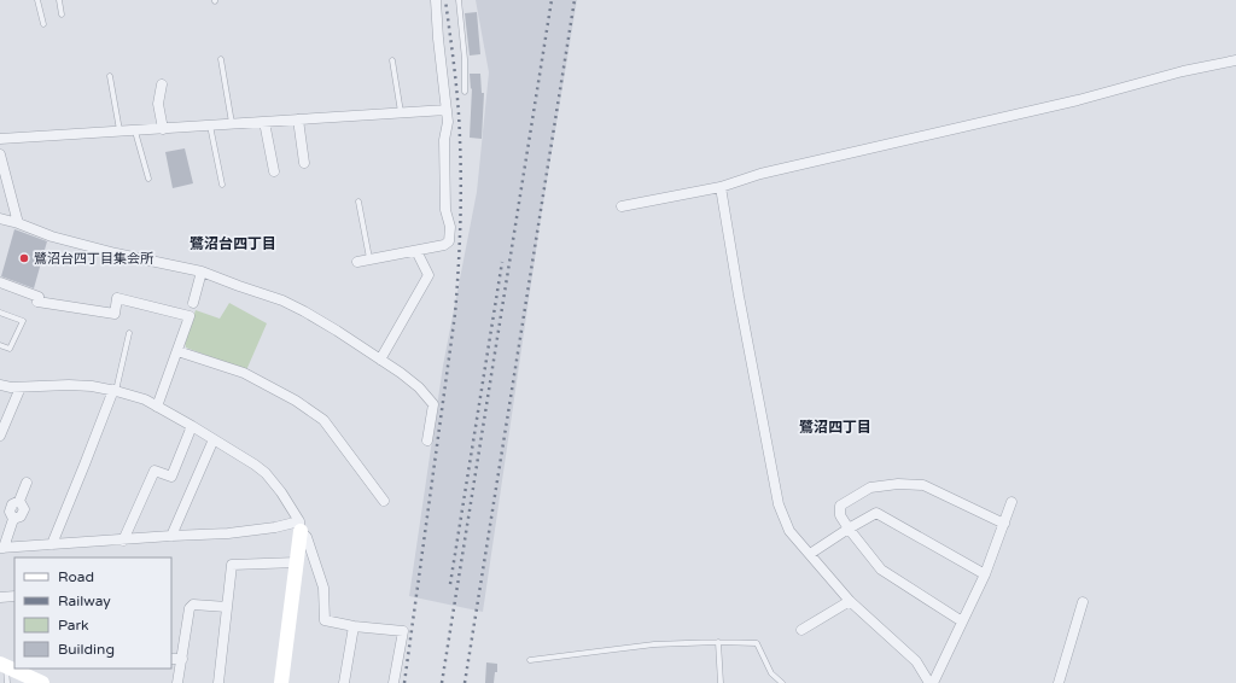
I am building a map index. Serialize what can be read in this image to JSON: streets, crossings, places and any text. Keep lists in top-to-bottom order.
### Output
{
  "districts": ["鷺沼台四丁目", "鷺沼四丁目"],
  "places": ["鷺沼台四丁目集会所"],
  "legend": [
    "Road",
    "Railway",
    "Park",
    "Building"
  ]
}
